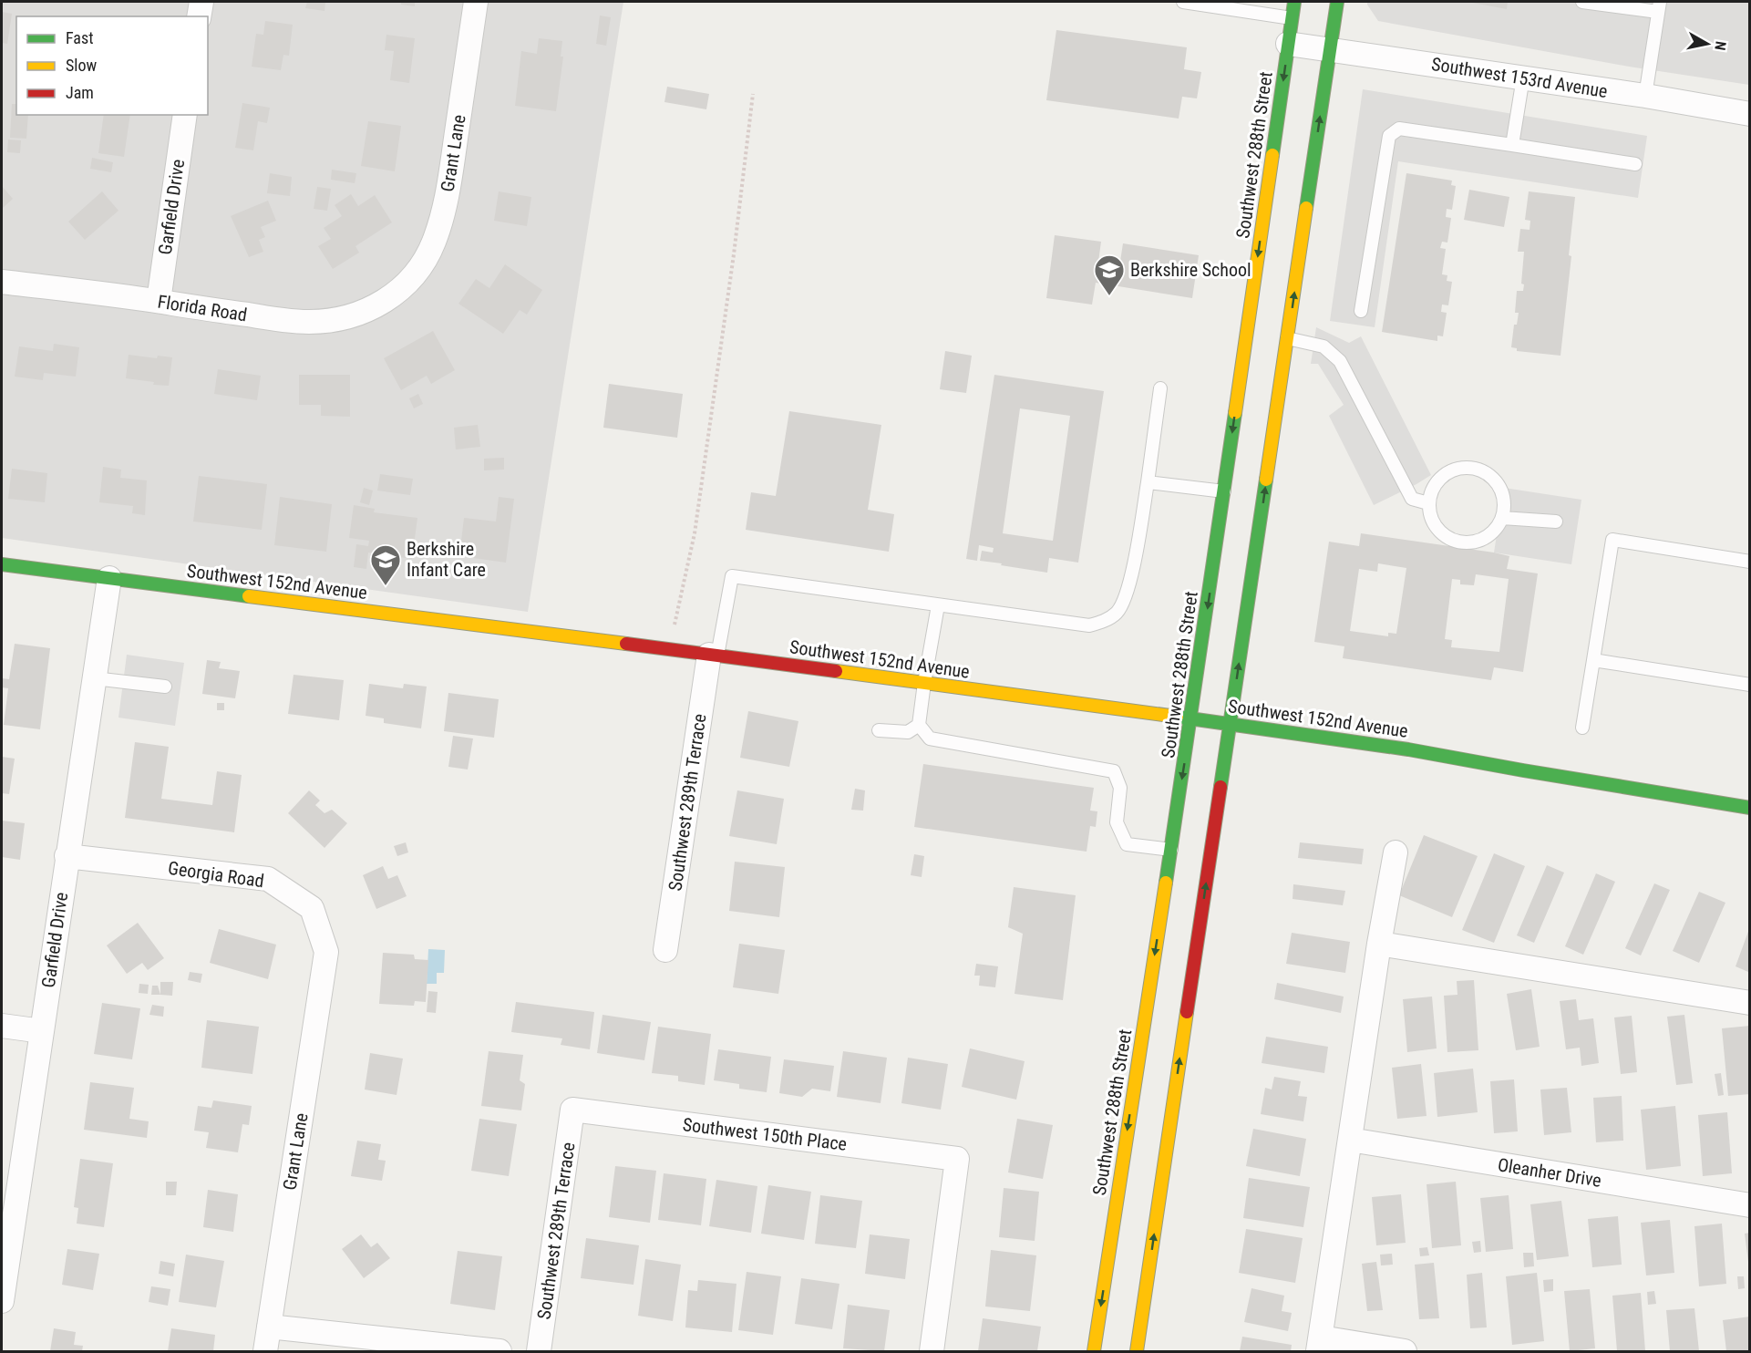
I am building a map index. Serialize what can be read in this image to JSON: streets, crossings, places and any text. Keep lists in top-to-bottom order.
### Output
{
  "streets": {
    "main road": ["Southwest 288th Street", "Southwest 152nd Avenue"],
    "street": [
      "Southwest 153rd Avenue",
      "Grant Lane",
      "Garfield Drive",
      "Florida Road",
      "Southwest 289th Terrace",
      "Georgia Road",
      "Southwest 150th Place",
      "Oleanher Drive"
    ]
  },
  "crossings": [
    ["Southwest 153rd Avenue", "Southwest 288th Street"],
    ["Grant Lane", "Florida Road"],
    ["Grant Lane", "Georgia Road"],
    ["Southwest 288th Street", "Southwest 152nd Avenue"],
    ["Garfield Drive", "Florida Road"],
    ["Garfield Drive", "Southwest 152nd Avenue"],
    ["Garfield Drive", "Georgia Road"],
    ["Southwest 152nd Avenue", "Southwest 289th Terrace"],
    ["Southwest 289th Terrace", "Southwest 150th Place"]
  ],
  "places": {
    "school or university": ["Berkshire School", "Berkshire Infant Care"]
  },
  "legend": ["Fast", "Slow", "Jam"],
  "north": "right"
}
